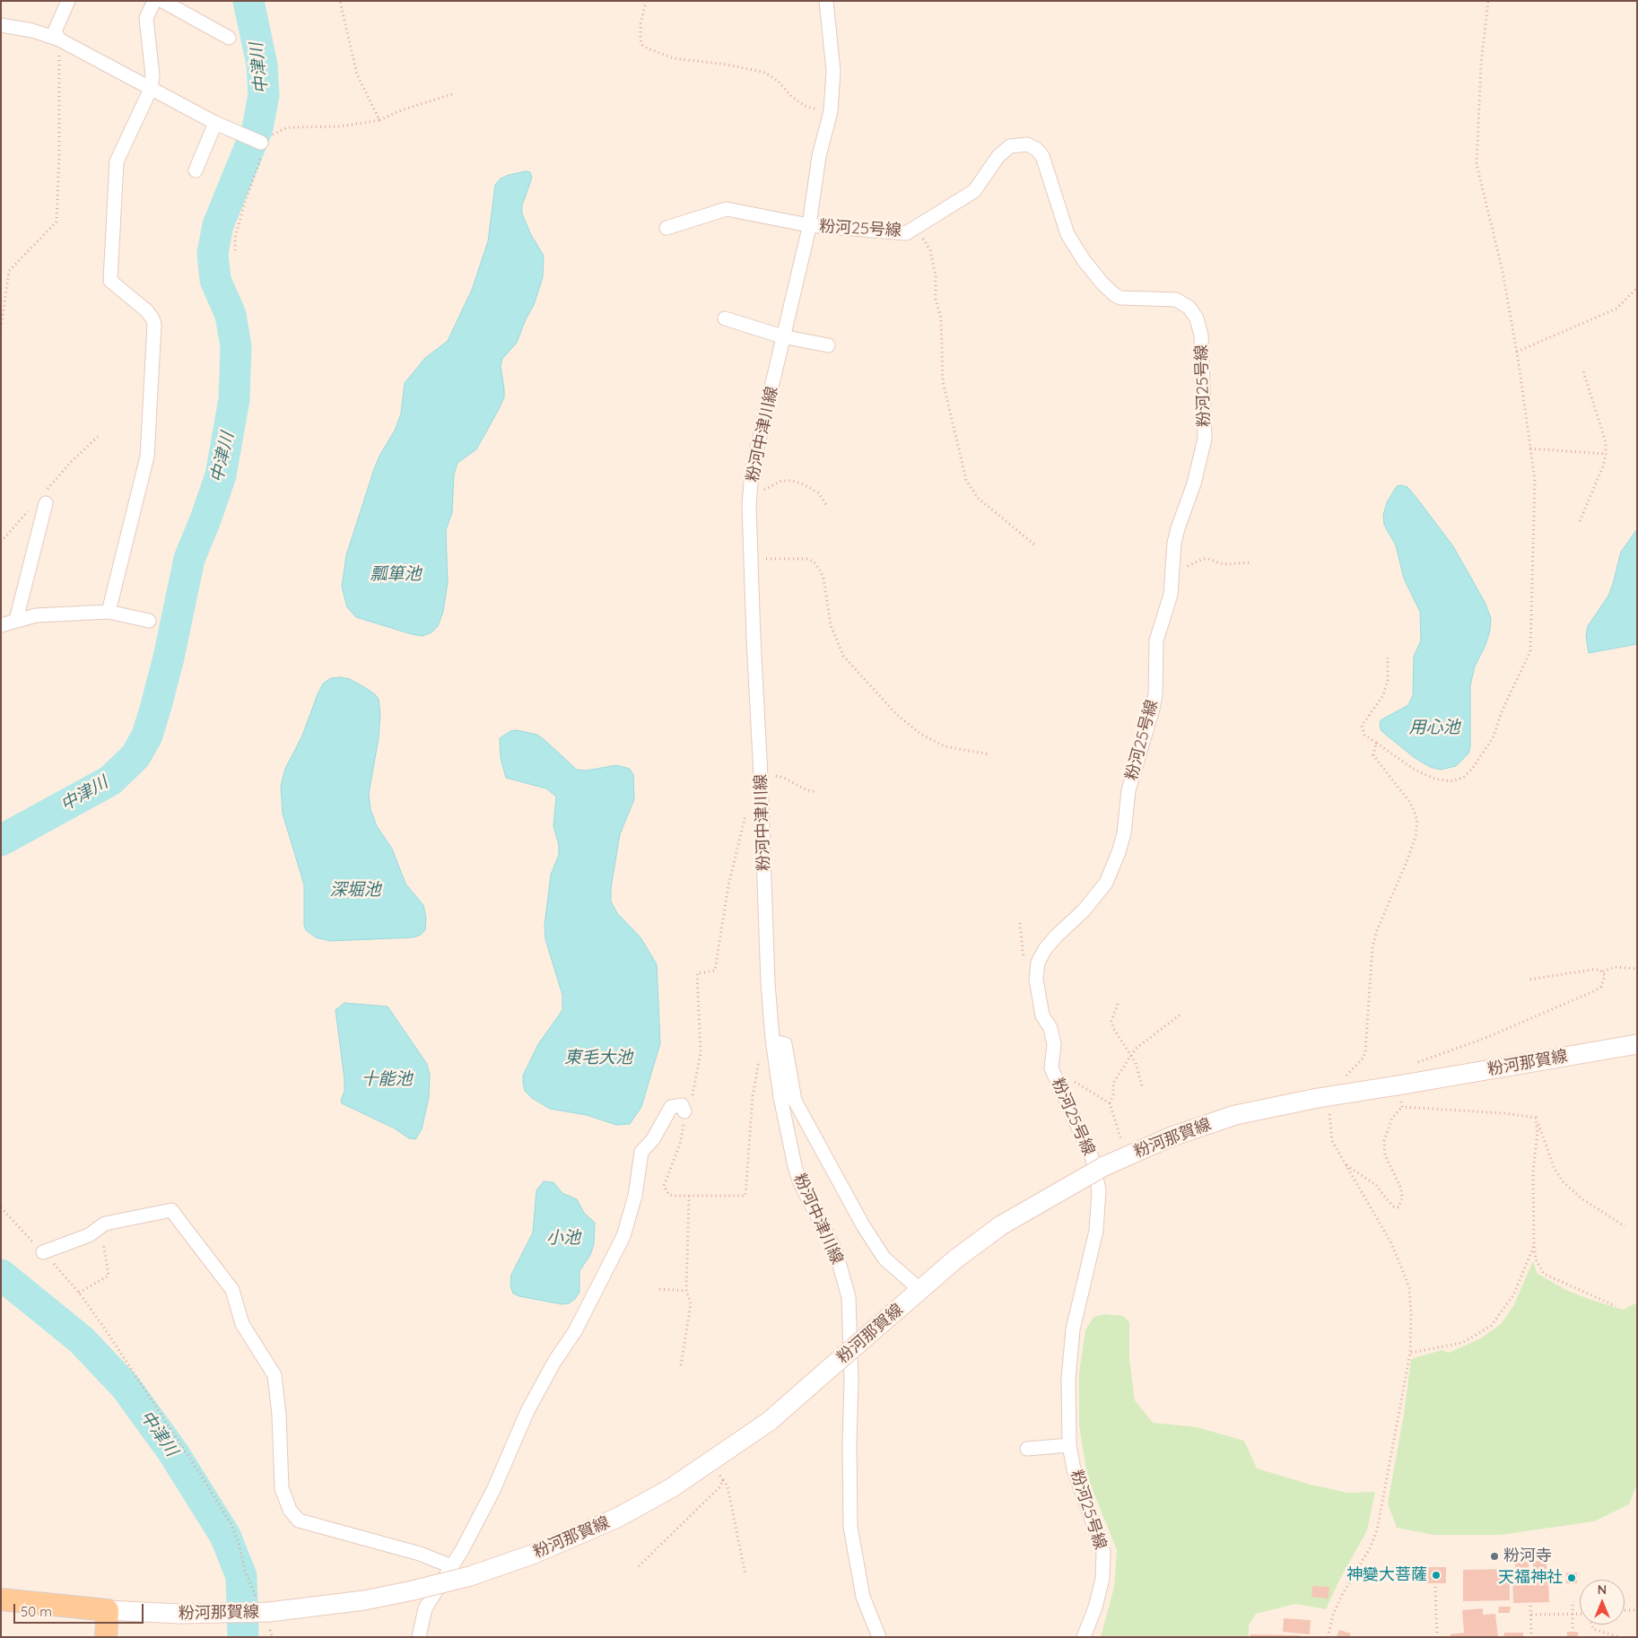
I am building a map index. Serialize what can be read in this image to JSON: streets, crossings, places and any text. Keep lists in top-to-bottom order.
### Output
{
  "streets": {
    "main road": ["粉河那賀線"],
    "street": ["粉河25号線", "粉河中津川線"]
  },
  "crossings": [
    ["粉河25号線", "粉河中津川線"]
  ],
  "water": [
    "中津川",
    "瓢箪池",
    "用心池",
    "深堀池",
    "東毛大池",
    "十能池",
    "小池"
  ],
  "places": ["粉河寺", "神變大菩薩", "天福神社"],
  "scale_bar": "50 m",
  "north": "top"
}
